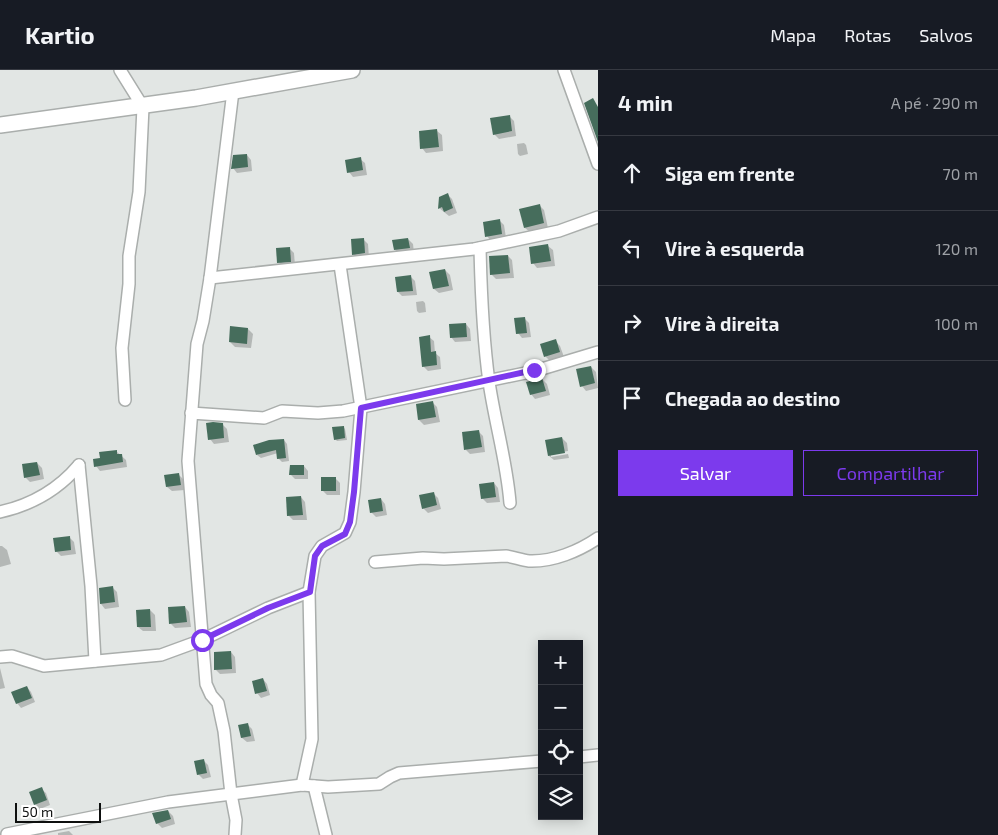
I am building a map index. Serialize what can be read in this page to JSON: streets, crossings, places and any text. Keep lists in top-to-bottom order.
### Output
{
  "scale_bar": "50 m",
  "page": {
    "header": "Kartio",
    "nav": ["Mapa", "Rotas", "Salvos"],
    "heading": ["4 min", "A pé · 290 m"],
    "list": [
      ["Siga em frente", "70 m"],
      ["Vire à esquerda", "120 m"],
      ["Vire à direita", "100 m"],
      "Chegada ao destino"
    ],
    "buttons": ["Salvar", "Compartilhar"],
    "map_buttons": ["+", "−"],
    "scale": "50 m"
  }
}
